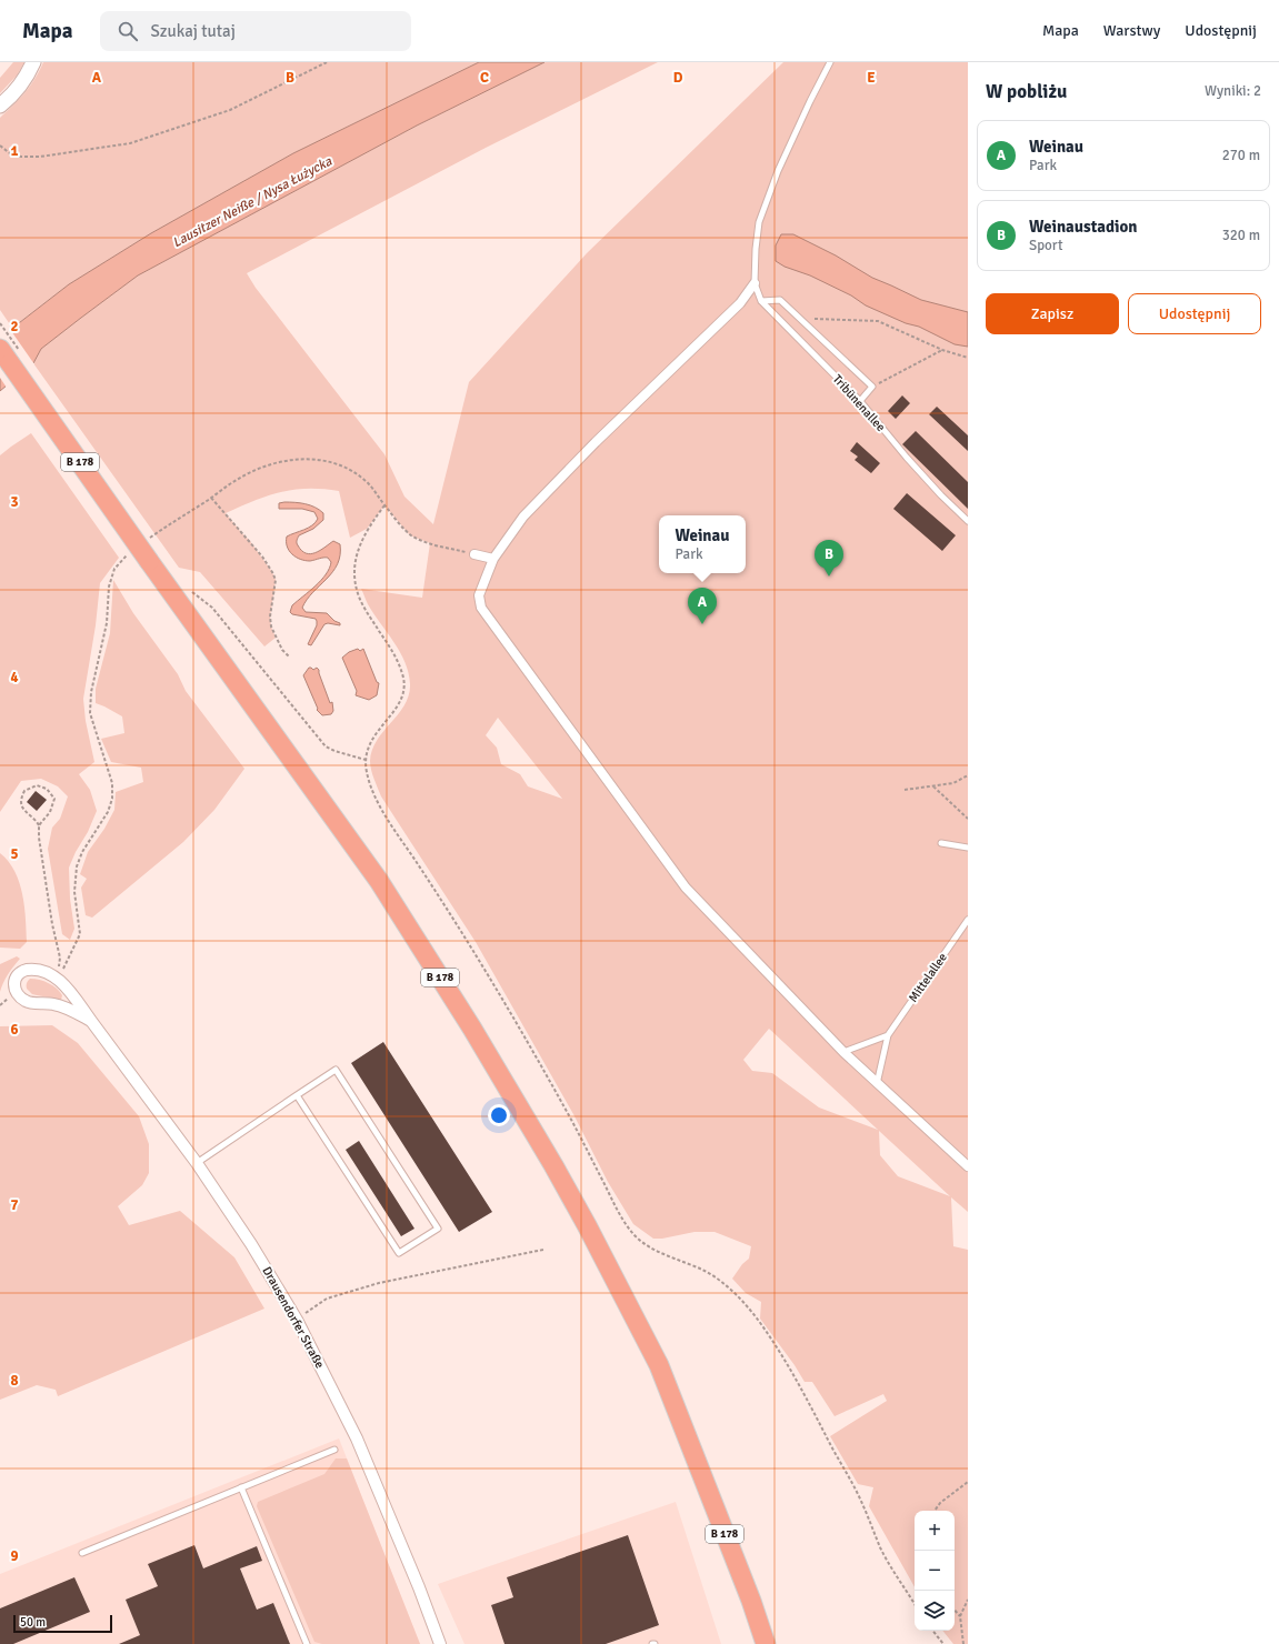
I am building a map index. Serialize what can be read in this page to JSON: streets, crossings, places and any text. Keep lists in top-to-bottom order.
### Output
{
  "streets": {
    "highway": ["B 178"],
    "street": ["Drausendorfer Straße"],
    "lane": ["Tribünenallee", "Mittelallee"]
  },
  "water": ["Lausitzer Neiße / Nysa Łużycka"],
  "scale_bar": "50 m",
  "page": {
    "header": "Mapa",
    "search": "Szukaj tutaj",
    "nav": ["Mapa", "Warstwy", "Udostępnij"],
    "heading": ["W pobliżu", "Wyniki: 2"],
    "list": [
      {
        "mark": "A",
        "name": "Weinau",
        "note": "Park",
        "value": "270 m"
      },
      {
        "mark": "B",
        "name": "Weinaustadion",
        "note": "Sport",
        "value": "320 m"
      }
    ],
    "buttons": ["Zapisz", "Udostępnij"],
    "popup": ["Weinau", "Park"],
    "pins": ["B", "A"],
    "map_buttons": ["+", "−"],
    "scale": "50 m"
  },
  "grid": {
    "columns": [
      "A",
      "B",
      "C",
      "D",
      "E"
    ],
    "rows": [
      "1",
      "2",
      "3",
      "4",
      "5",
      "6",
      "7",
      "8",
      "9"
    ]
  }
}
